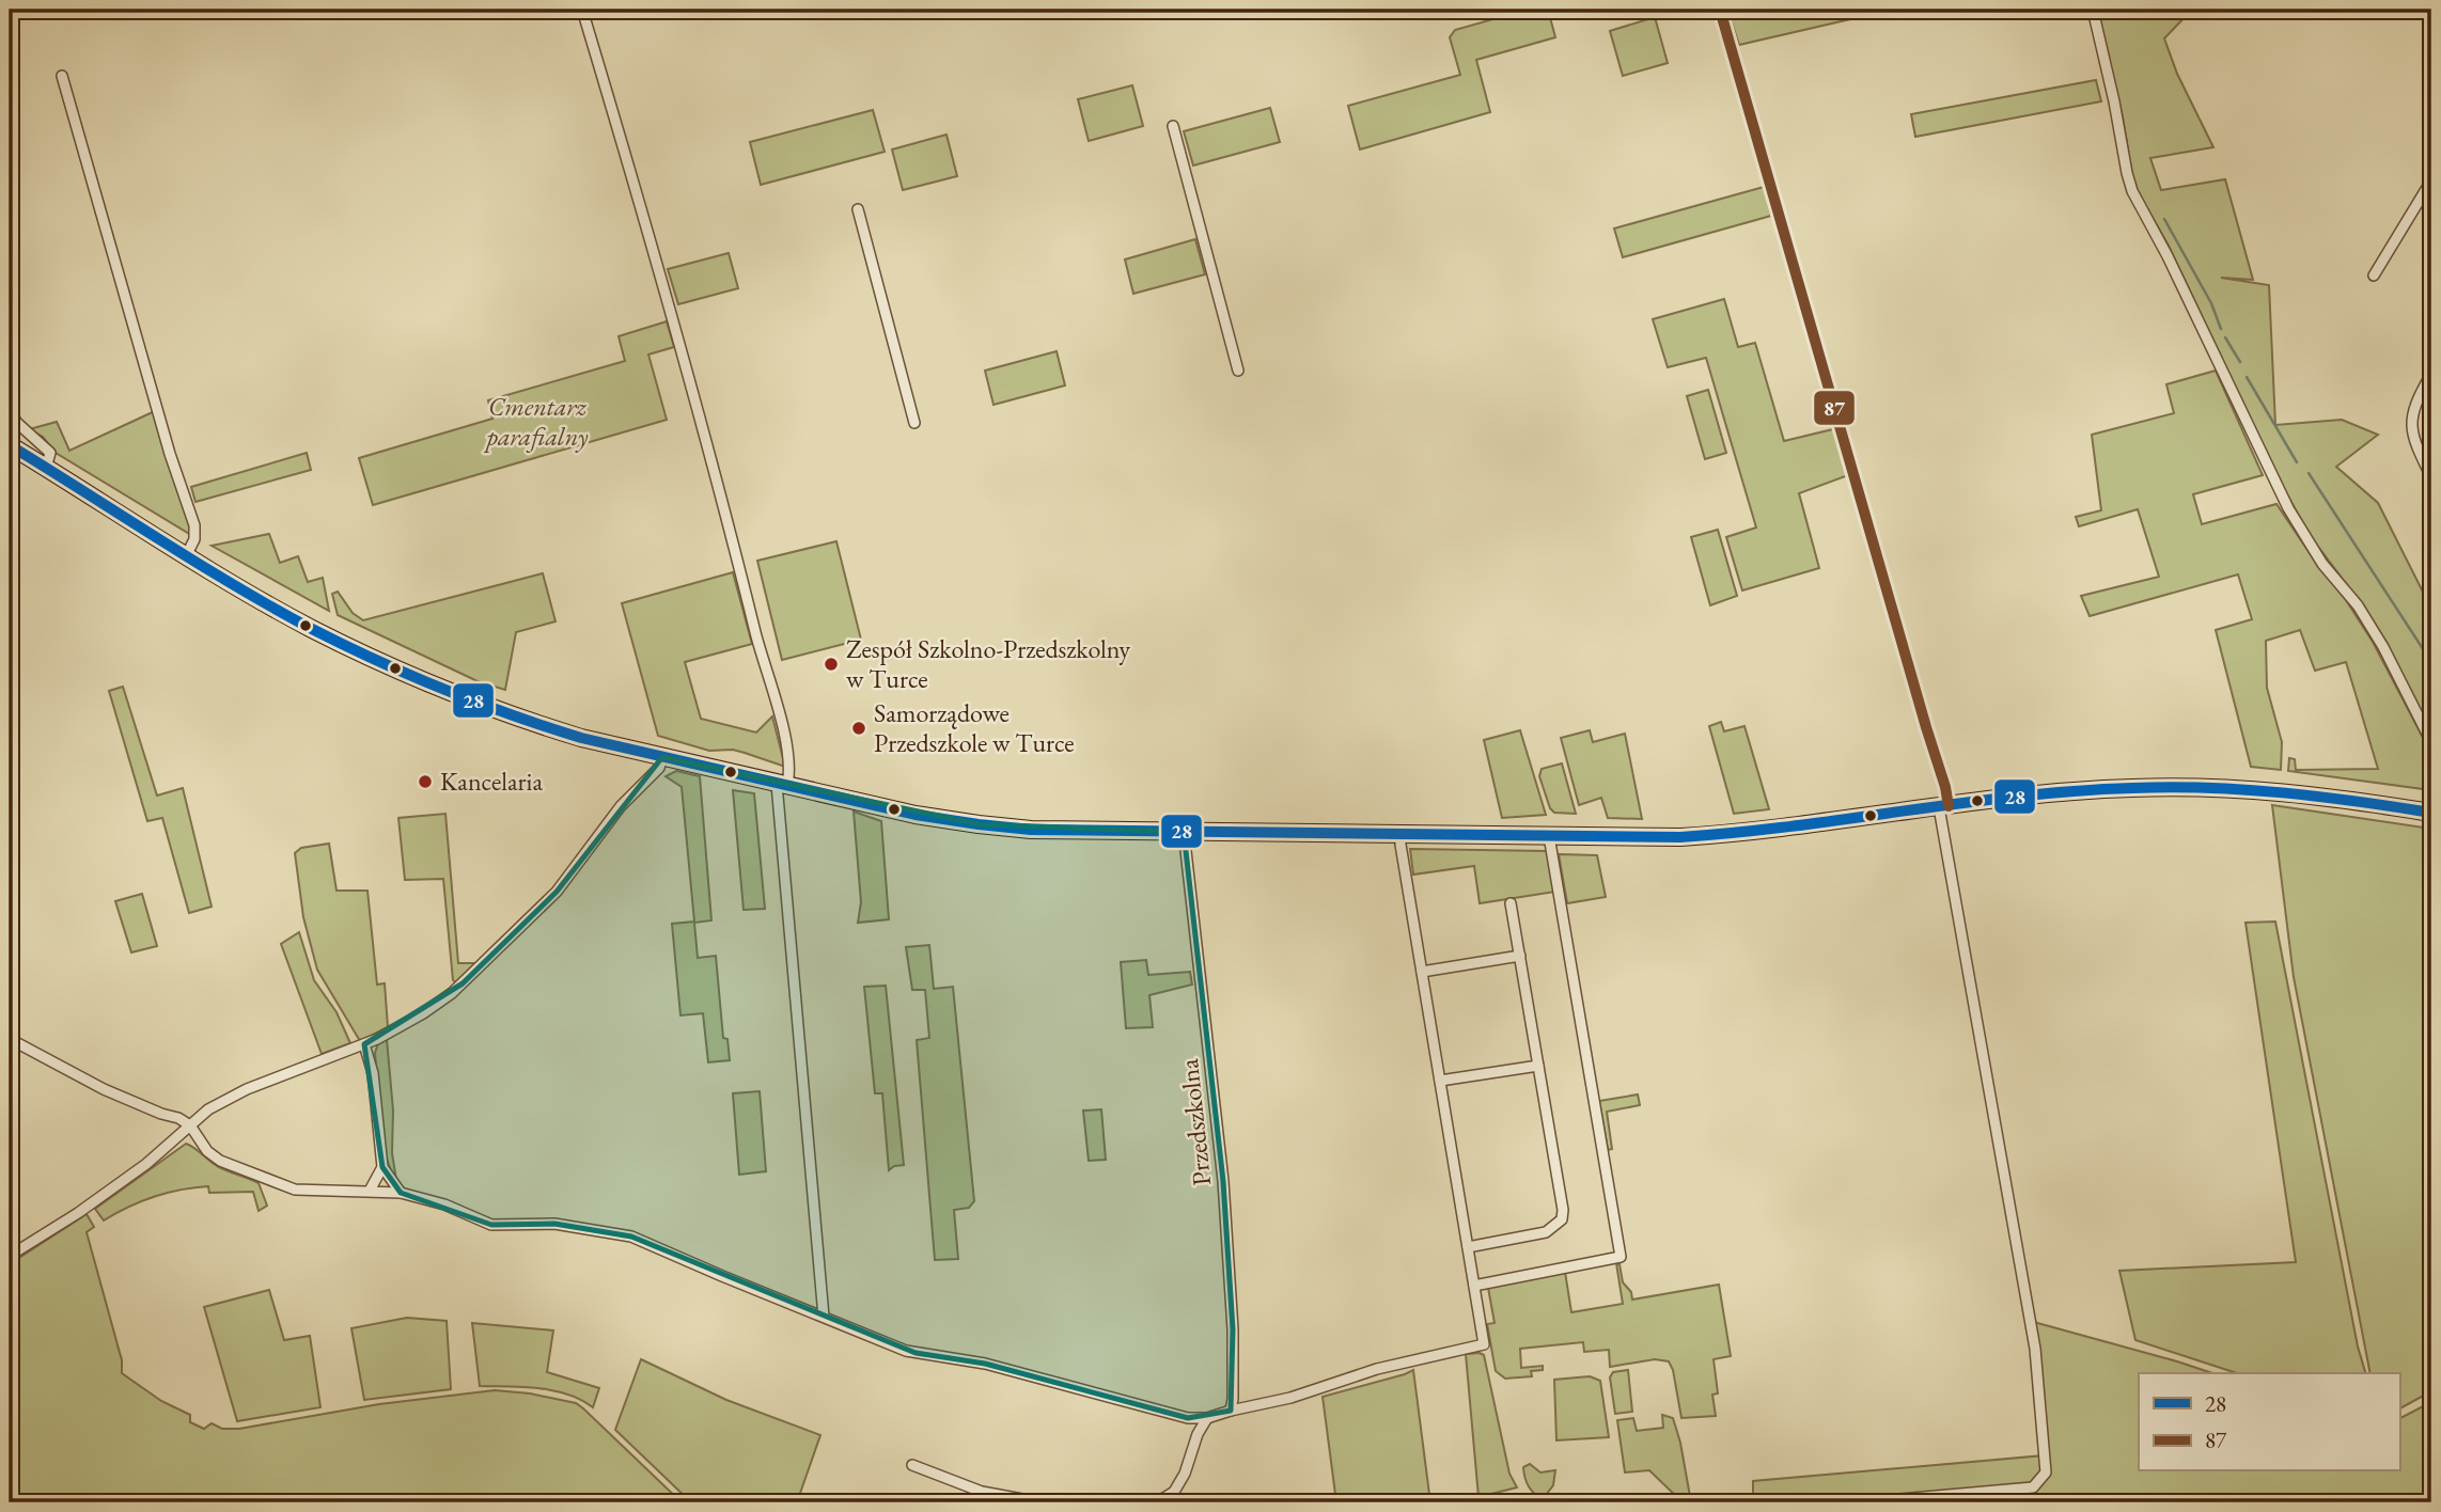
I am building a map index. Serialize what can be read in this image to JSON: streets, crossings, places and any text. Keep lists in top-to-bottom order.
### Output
{
  "streets": {
    "street": ["Przedszkolna"]
  },
  "parks": ["Cmentarz parafialny"],
  "places": ["Zespół Szkolno-Przedszkolny w Turce", "Samorządowe Przedszkole w Turce", "Kancelaria"],
  "lines": ["transit line 87", "transit line 28"],
  "legend": ["28", "87"]
}
